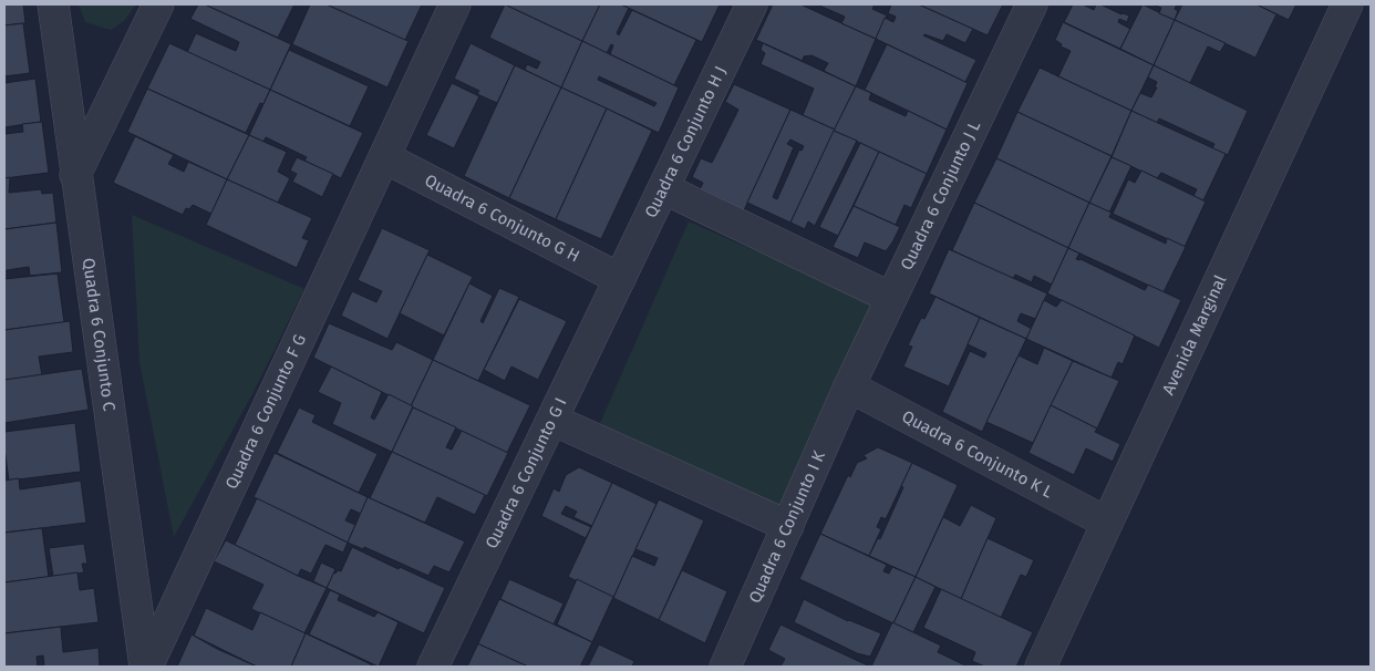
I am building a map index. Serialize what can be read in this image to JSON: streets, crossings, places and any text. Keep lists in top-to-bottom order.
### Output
{
  "streets": {
    "street": [
      "Quadra 6 Conjunto H J",
      "Quadra 6 Conjunto J L",
      "Quadra 6 Conjunto G H",
      "Quadra 6 Conjunto C",
      "Avenida Marginal",
      "Quadra 6 Conjunto F G",
      "Quadra 6 Conjunto K L",
      "Quadra 6 Conjunto G I",
      "Quadra 6 Conjunto I K"
    ]
  },
  "crossings": [
    ["Quadra 6 Conjunto H J", "Quadra 6 Conjunto G H"],
    ["Quadra 6 Conjunto H J", "Quadra 6 Conjunto G I"],
    ["Quadra 6 Conjunto J L", "Quadra 6 Conjunto K L"],
    ["Quadra 6 Conjunto J L", "Quadra 6 Conjunto I K"],
    ["Quadra 6 Conjunto G H", "Quadra 6 Conjunto F G"],
    ["Quadra 6 Conjunto G H", "Quadra 6 Conjunto G I"],
    ["Quadra 6 Conjunto C", "Quadra 6 Conjunto F G"],
    ["Avenida Marginal", "Quadra 6 Conjunto K L"],
    ["Quadra 6 Conjunto K L", "Quadra 6 Conjunto I K"]
  ]
}
